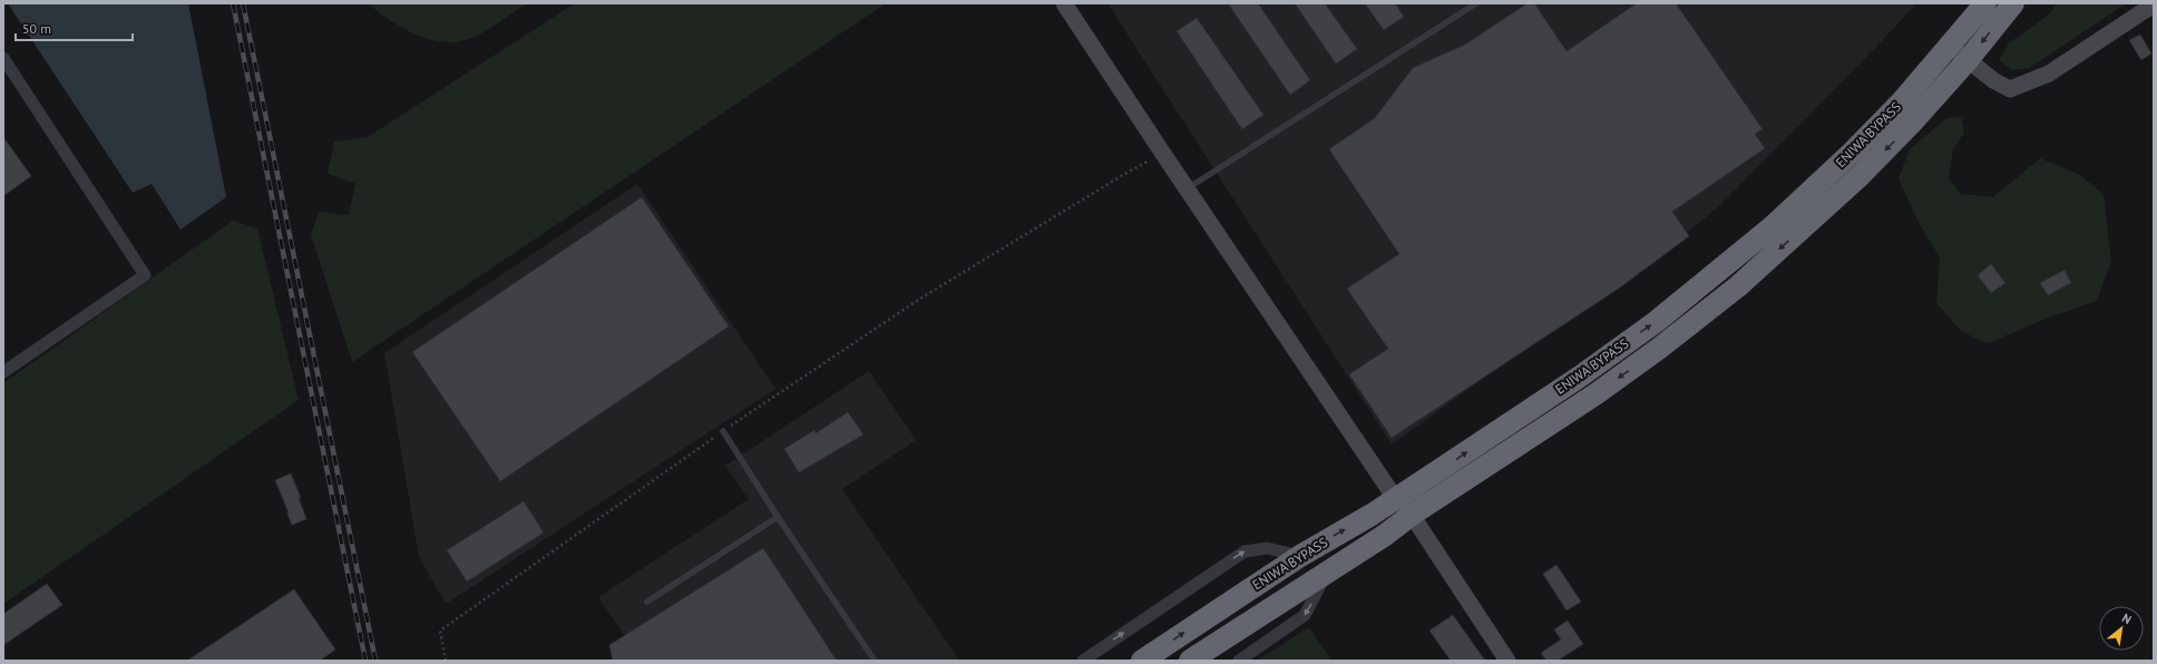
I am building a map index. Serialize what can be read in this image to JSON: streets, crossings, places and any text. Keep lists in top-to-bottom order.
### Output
{
  "streets": {
    "highway": ["ENIWA BYPASS"]
  },
  "scale_bar": "50 m",
  "north": "top right"
}
